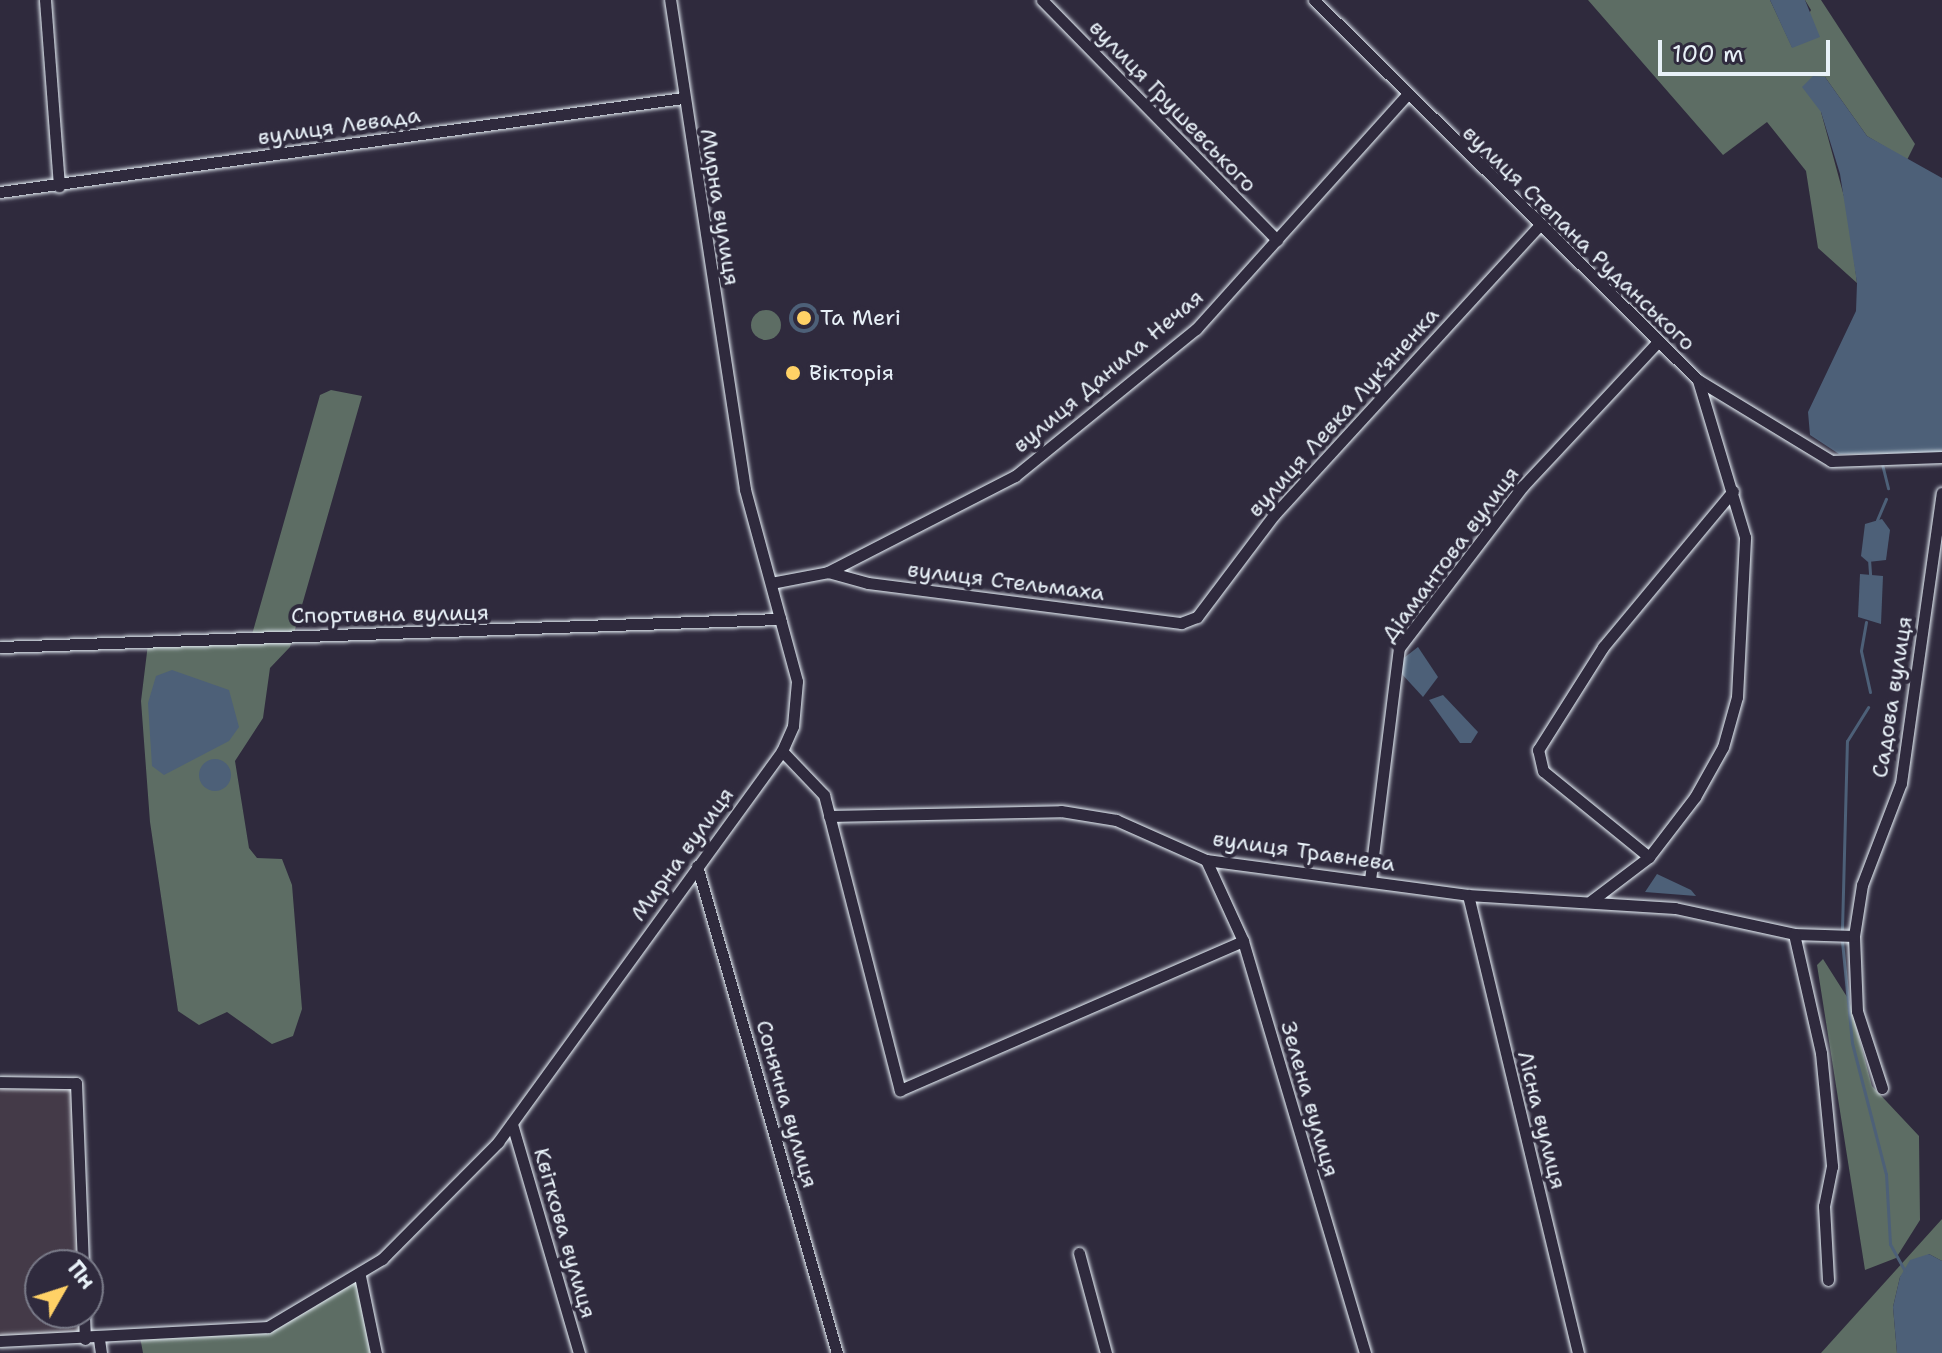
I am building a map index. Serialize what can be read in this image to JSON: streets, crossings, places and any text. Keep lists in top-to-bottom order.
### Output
{
  "streets": {
    "street": [
      "вулиця Грушевського",
      "вулиця Левада",
      "Мирна вулиця",
      "вулиця Степана Руданського",
      "вулиця Данила Нечая",
      "вулиця Левка Лук'яненка",
      "Діамантова вулиця",
      "вулиця Стельмаха",
      "Спортивна вулиця",
      "Садова вулиця",
      "вулиця Травнева",
      "Зелена вулиця",
      "Сонячна вулиця",
      "Лісна вулиця",
      "Квіткова вулиця"
    ]
  },
  "crossings": [
    ["вулиця Грушевського", "вулиця Данила Нечая"],
    ["вулиця Левада", "Мирна вулиця"],
    ["Мирна вулиця", "вулиця Данила Нечая"],
    ["Мирна вулиця", "Спортивна вулиця"],
    ["Мирна вулиця", "Сонячна вулиця"],
    ["Мирна вулиця", "Квіткова вулиця"],
    ["вулиця Степана Руданського", "вулиця Данила Нечая"],
    ["вулиця Степана Руданського", "вулиця Левка Лук'яненка"],
    ["вулиця Степана Руданського", "Діамантова вулиця"],
    ["вулиця Данила Нечая", "вулиця Стельмаха"],
    ["вулиця Левка Лук'яненка", "вулиця Стельмаха"],
    ["Діамантова вулиця", "вулиця Травнева"],
    ["Садова вулиця", "вулиця Травнева"],
    ["вулиця Травнева", "Зелена вулиця"],
    ["вулиця Травнева", "Лісна вулиця"]
  ],
  "places": ["Ta Meri", "Вікторія"],
  "scale_bar": "100 m",
  "north": "top right"
}
